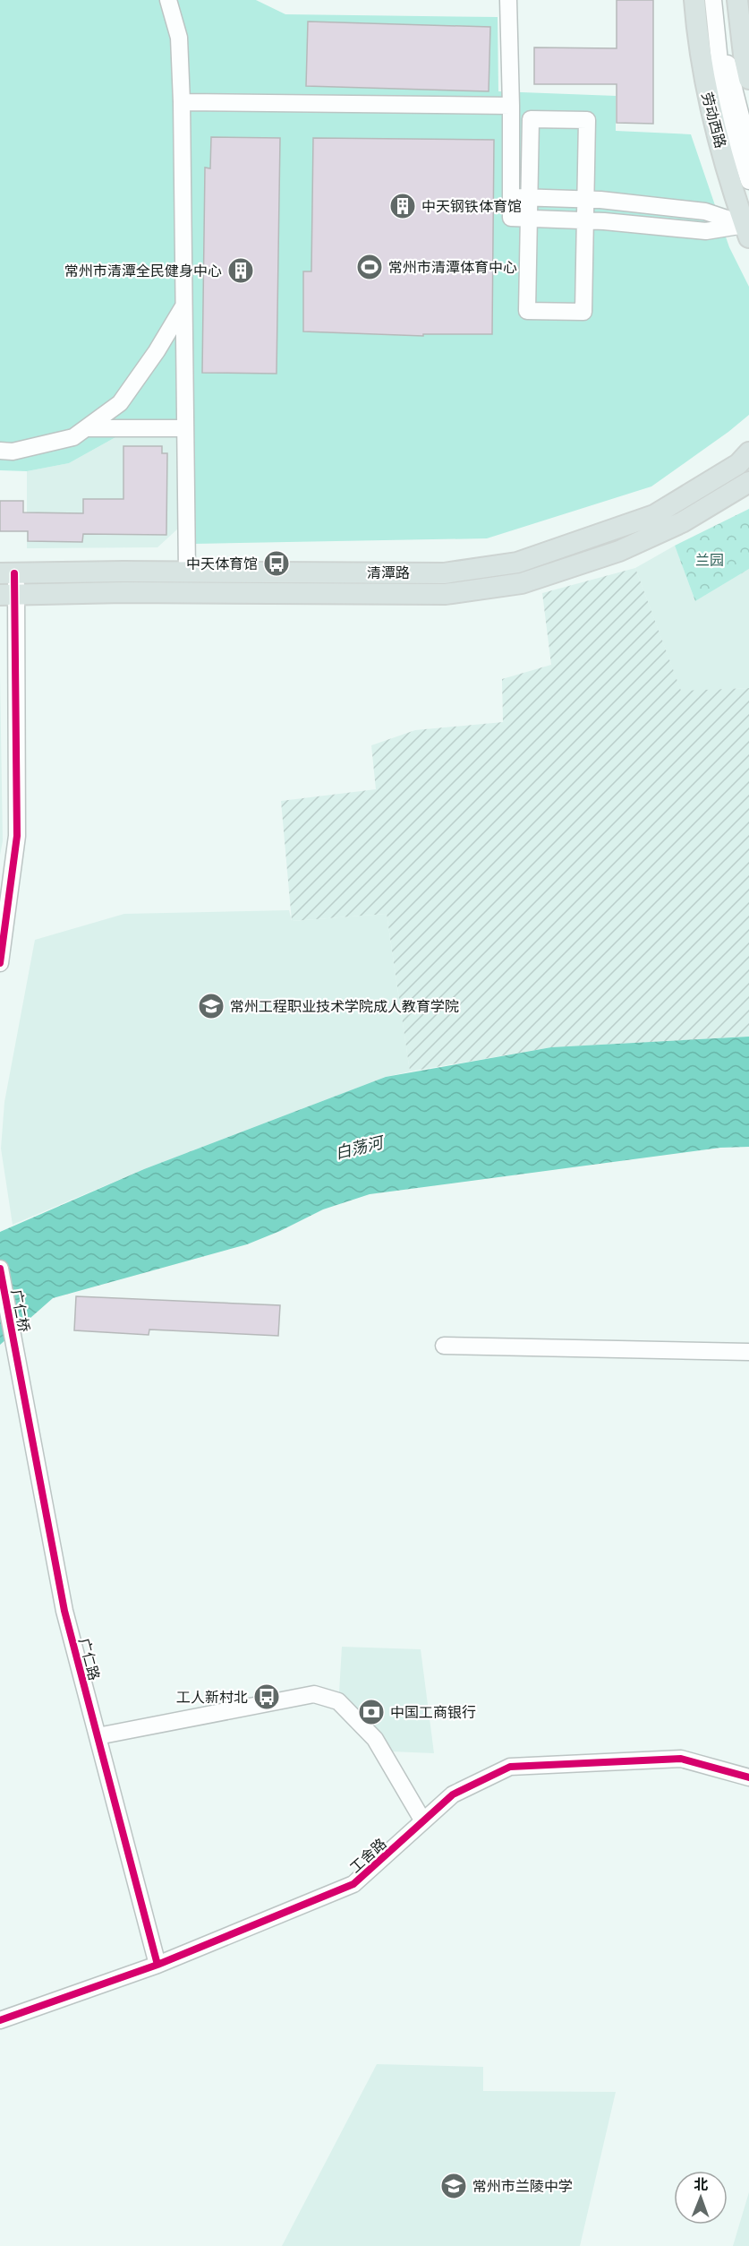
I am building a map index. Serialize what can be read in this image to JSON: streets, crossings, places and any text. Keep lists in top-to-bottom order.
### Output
{
  "streets": {
    "main road": ["劳动西路", "清潭路"],
    "street": ["广仁桥", "广仁路", "工舍路"]
  },
  "crossings": [
    ["广仁桥", "广仁路"],
    ["广仁路", "工舍路"]
  ],
  "water": ["白荡河"],
  "parks": ["兰园"],
  "places": {
    "building": ["中天钢铁体育馆", "常州市清潭全民健身中心"],
    "sports": ["常州市清潭体育中心"],
    "bus stop": ["中天体育馆", "工人新村北"],
    "school or university": ["常州工程职业技术学院成人教育学院", "常州市兰陵中学"],
    "bank": ["中国工商银行"]
  },
  "north": "top"
}
